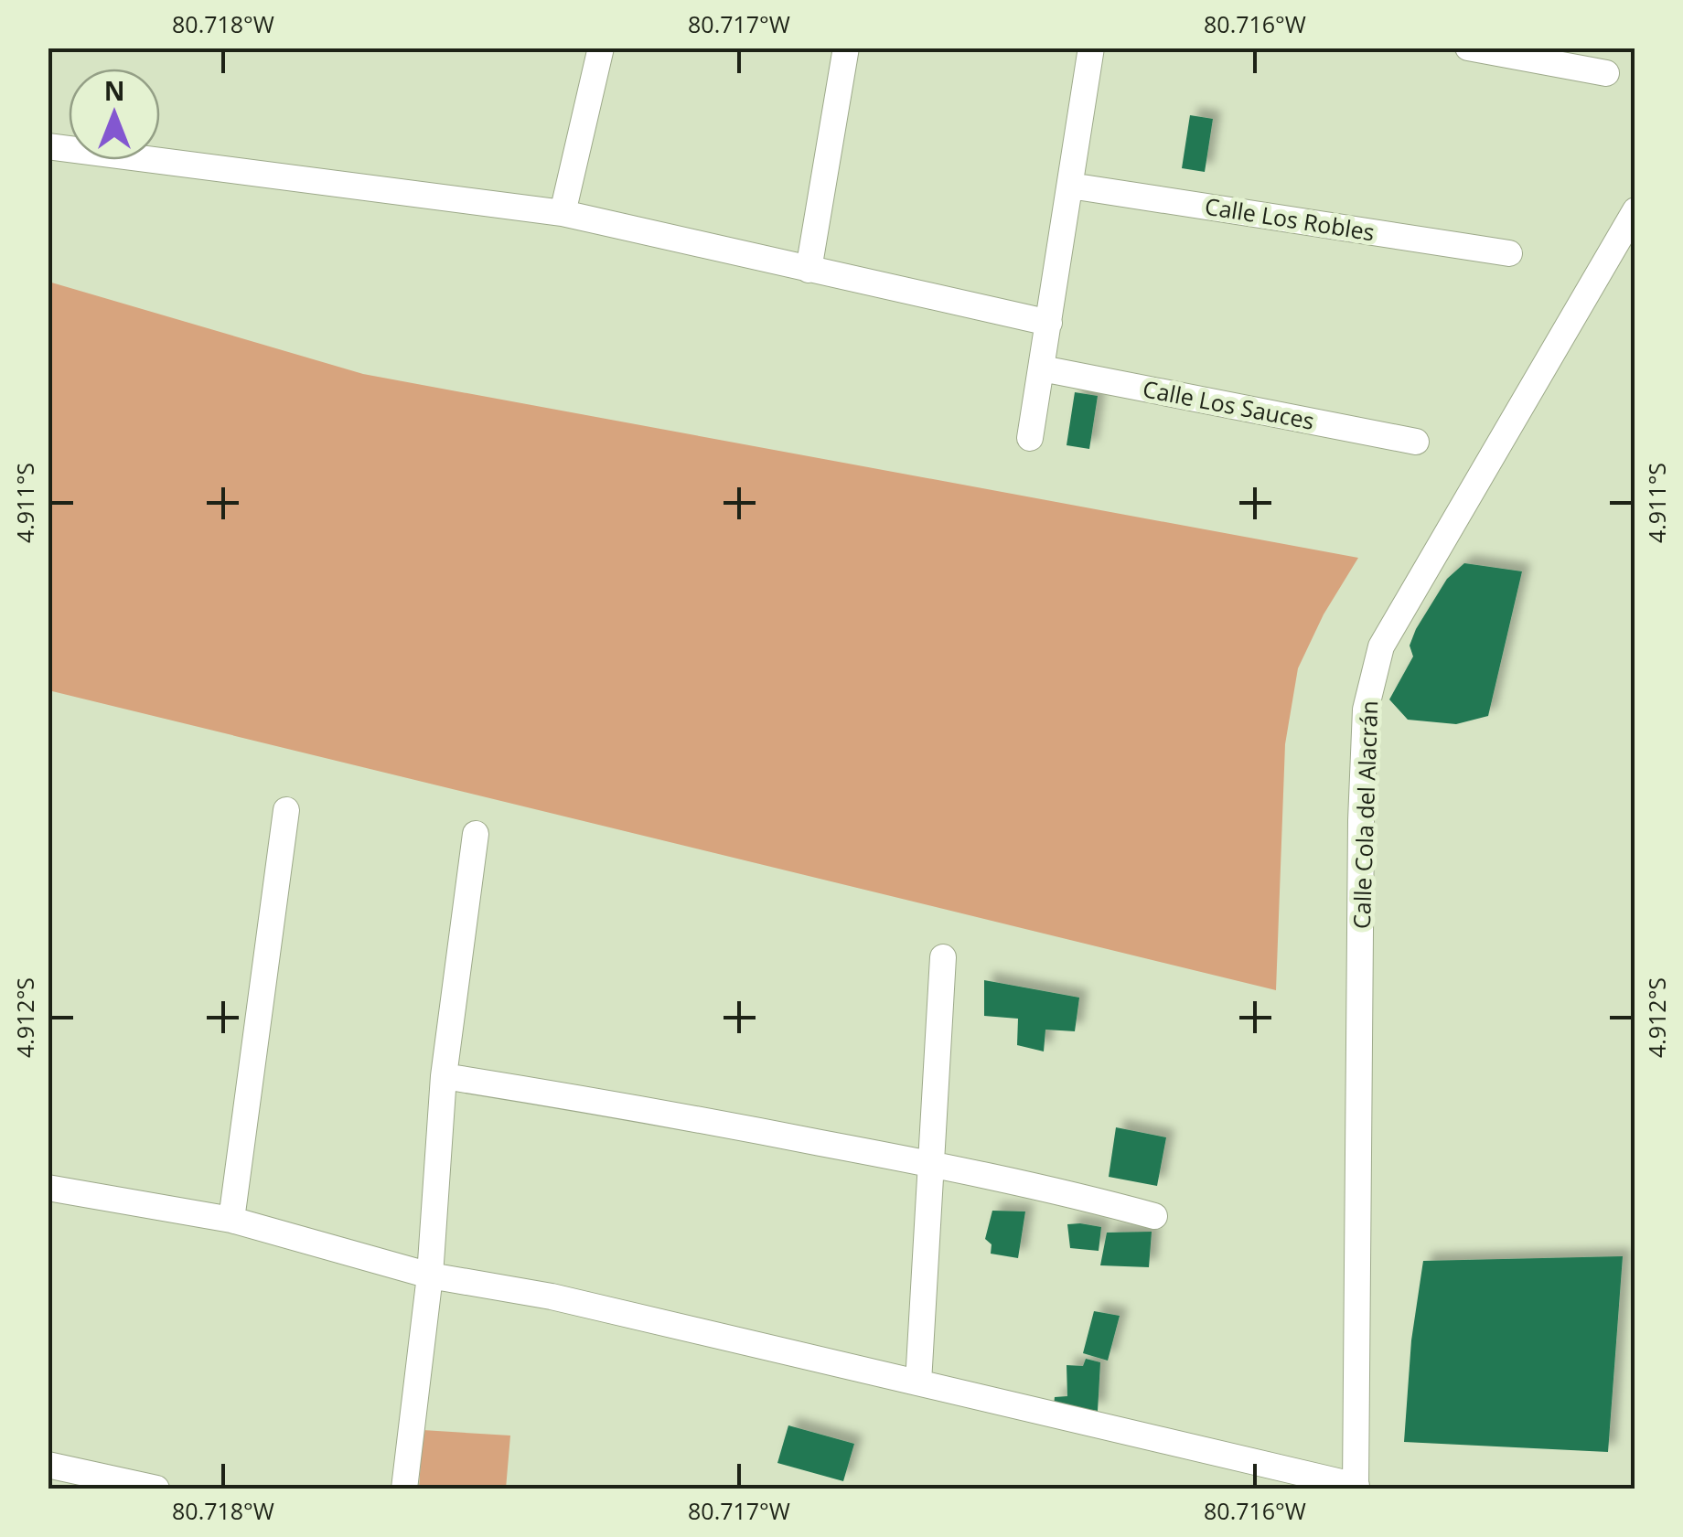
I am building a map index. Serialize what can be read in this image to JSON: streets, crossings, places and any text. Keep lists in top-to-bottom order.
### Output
{
  "streets": {
    "street": ["Calle Los Robles", "Calle Los Sauces", "Calle Cola del Alacrán"]
  },
  "north": "top",
  "coordinates": [
    "80.718°W",
    "80.717°W",
    "80.716°W",
    "4.911°S",
    "4.912°S"
  ]
}
